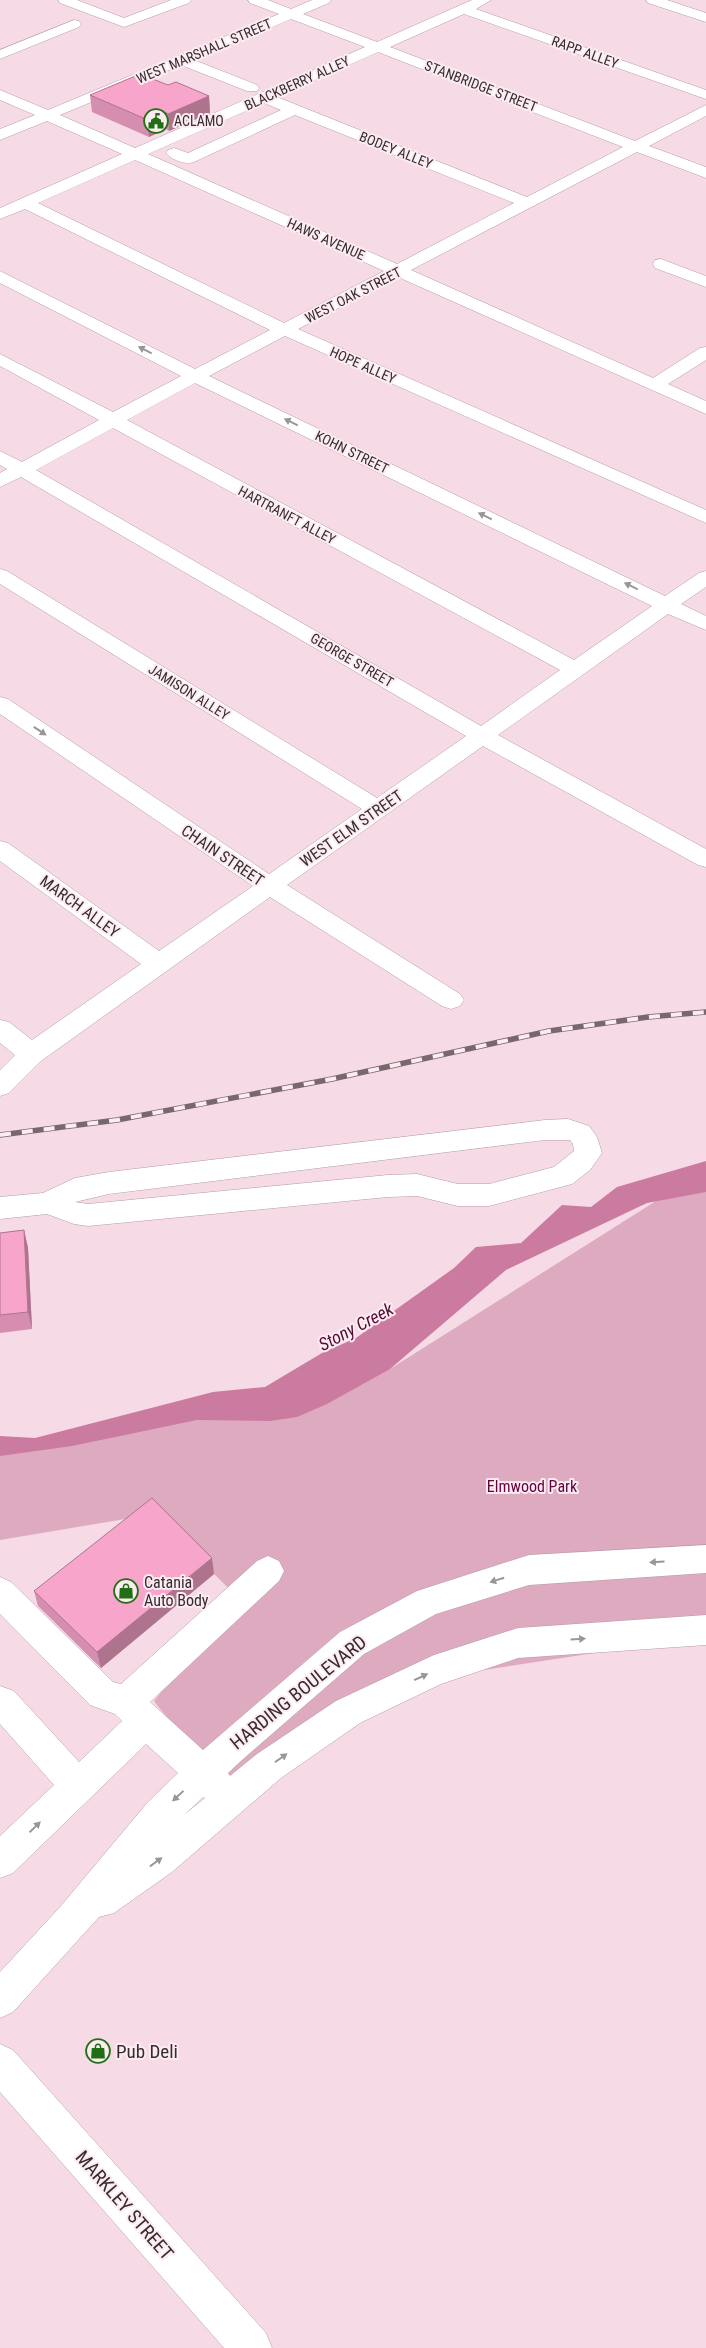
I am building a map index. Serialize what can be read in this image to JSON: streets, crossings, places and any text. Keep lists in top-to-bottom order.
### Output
{
  "streets": {
    "main road": [
      "WEST MARSHALL STREET",
      "RAPP ALLEY",
      "BLACKBERRY ALLEY",
      "STANBRIDGE STREET",
      "BODEY ALLEY",
      "HAWS AVENUE",
      "WEST OAK STREET",
      "HOPE ALLEY",
      "KOHN STREET",
      "HARTRANFT ALLEY",
      "GEORGE STREET",
      "JAMISON ALLEY",
      "WEST ELM STREET",
      "CHAIN STREET",
      "MARCH ALLEY",
      "HARDING BOULEVARD",
      "MARKLEY STREET"
    ]
  },
  "crossings": [
    ["WEST MARSHALL STREET", "STANBRIDGE STREET"],
    ["WEST MARSHALL STREET", "BODEY ALLEY"],
    ["WEST MARSHALL STREET", "HAWS AVENUE"],
    ["RAPP ALLEY", "BLACKBERRY ALLEY"],
    ["BLACKBERRY ALLEY", "STANBRIDGE STREET"],
    ["BLACKBERRY ALLEY", "BODEY ALLEY"],
    ["BLACKBERRY ALLEY", "HAWS AVENUE"],
    ["BLACKBERRY ALLEY", "HOPE ALLEY"],
    ["STANBRIDGE STREET", "WEST OAK STREET"],
    ["BODEY ALLEY", "WEST OAK STREET"],
    ["HAWS AVENUE", "WEST OAK STREET"],
    ["WEST OAK STREET", "HOPE ALLEY"],
    ["WEST OAK STREET", "KOHN STREET"],
    ["WEST OAK STREET", "HARTRANFT ALLEY"],
    ["WEST OAK STREET", "GEORGE STREET"],
    ["KOHN STREET", "WEST ELM STREET"],
    ["HARTRANFT ALLEY", "WEST ELM STREET"],
    ["GEORGE STREET", "WEST ELM STREET"],
    ["JAMISON ALLEY", "WEST ELM STREET"],
    ["WEST ELM STREET", "CHAIN STREET"],
    ["WEST ELM STREET", "MARCH ALLEY"]
  ],
  "one_way": ["KOHN STREET", "CHAIN STREET"],
  "water": ["Stony Creek"],
  "parks": ["Elmwood Park"],
  "places": {
    "public building": ["ACLAMO"],
    "shop": ["Catania Auto Body", "Pub Deli"]
  }
}
